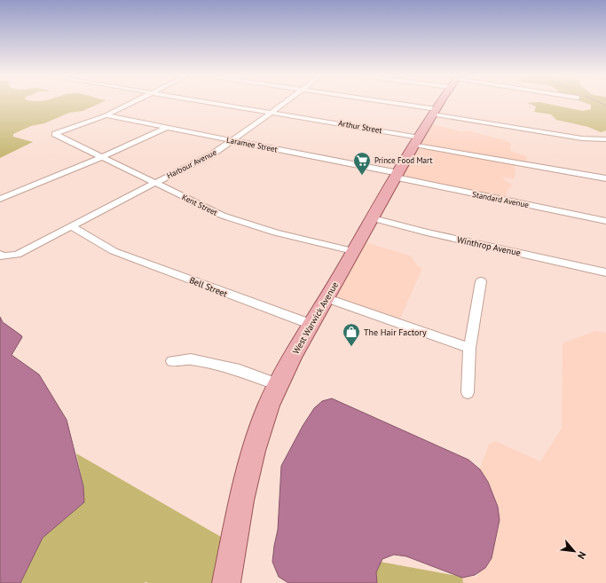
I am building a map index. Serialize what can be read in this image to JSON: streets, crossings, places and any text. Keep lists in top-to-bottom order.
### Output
{
  "streets": {
    "main road": ["West Warwick Avenue"],
    "street": [
      "Arthur Street",
      "Laramee Street",
      "Harbour Avenue",
      "Standard Avenue",
      "Kent Street",
      "Winthrop Avenue",
      "Bell Street"
    ]
  },
  "crossings": [
    ["Arthur Street", "Harbour Avenue"],
    ["Arthur Street", "West Warwick Avenue"],
    ["Laramee Street", "Harbour Avenue"],
    ["Laramee Street", "Standard Avenue"],
    ["Laramee Street", "Kent Street"],
    ["Laramee Street", "West Warwick Avenue"],
    ["Harbour Avenue", "Kent Street"],
    ["Harbour Avenue", "Bell Street"],
    ["Standard Avenue", "West Warwick Avenue"],
    ["Kent Street", "West Warwick Avenue"],
    ["Winthrop Avenue", "West Warwick Avenue"],
    ["Bell Street", "West Warwick Avenue"]
  ],
  "places": {
    "supermarket": ["Prince Food Mart"],
    "shop": ["The Hair Factory"]
  },
  "north": "bottom right"
}
